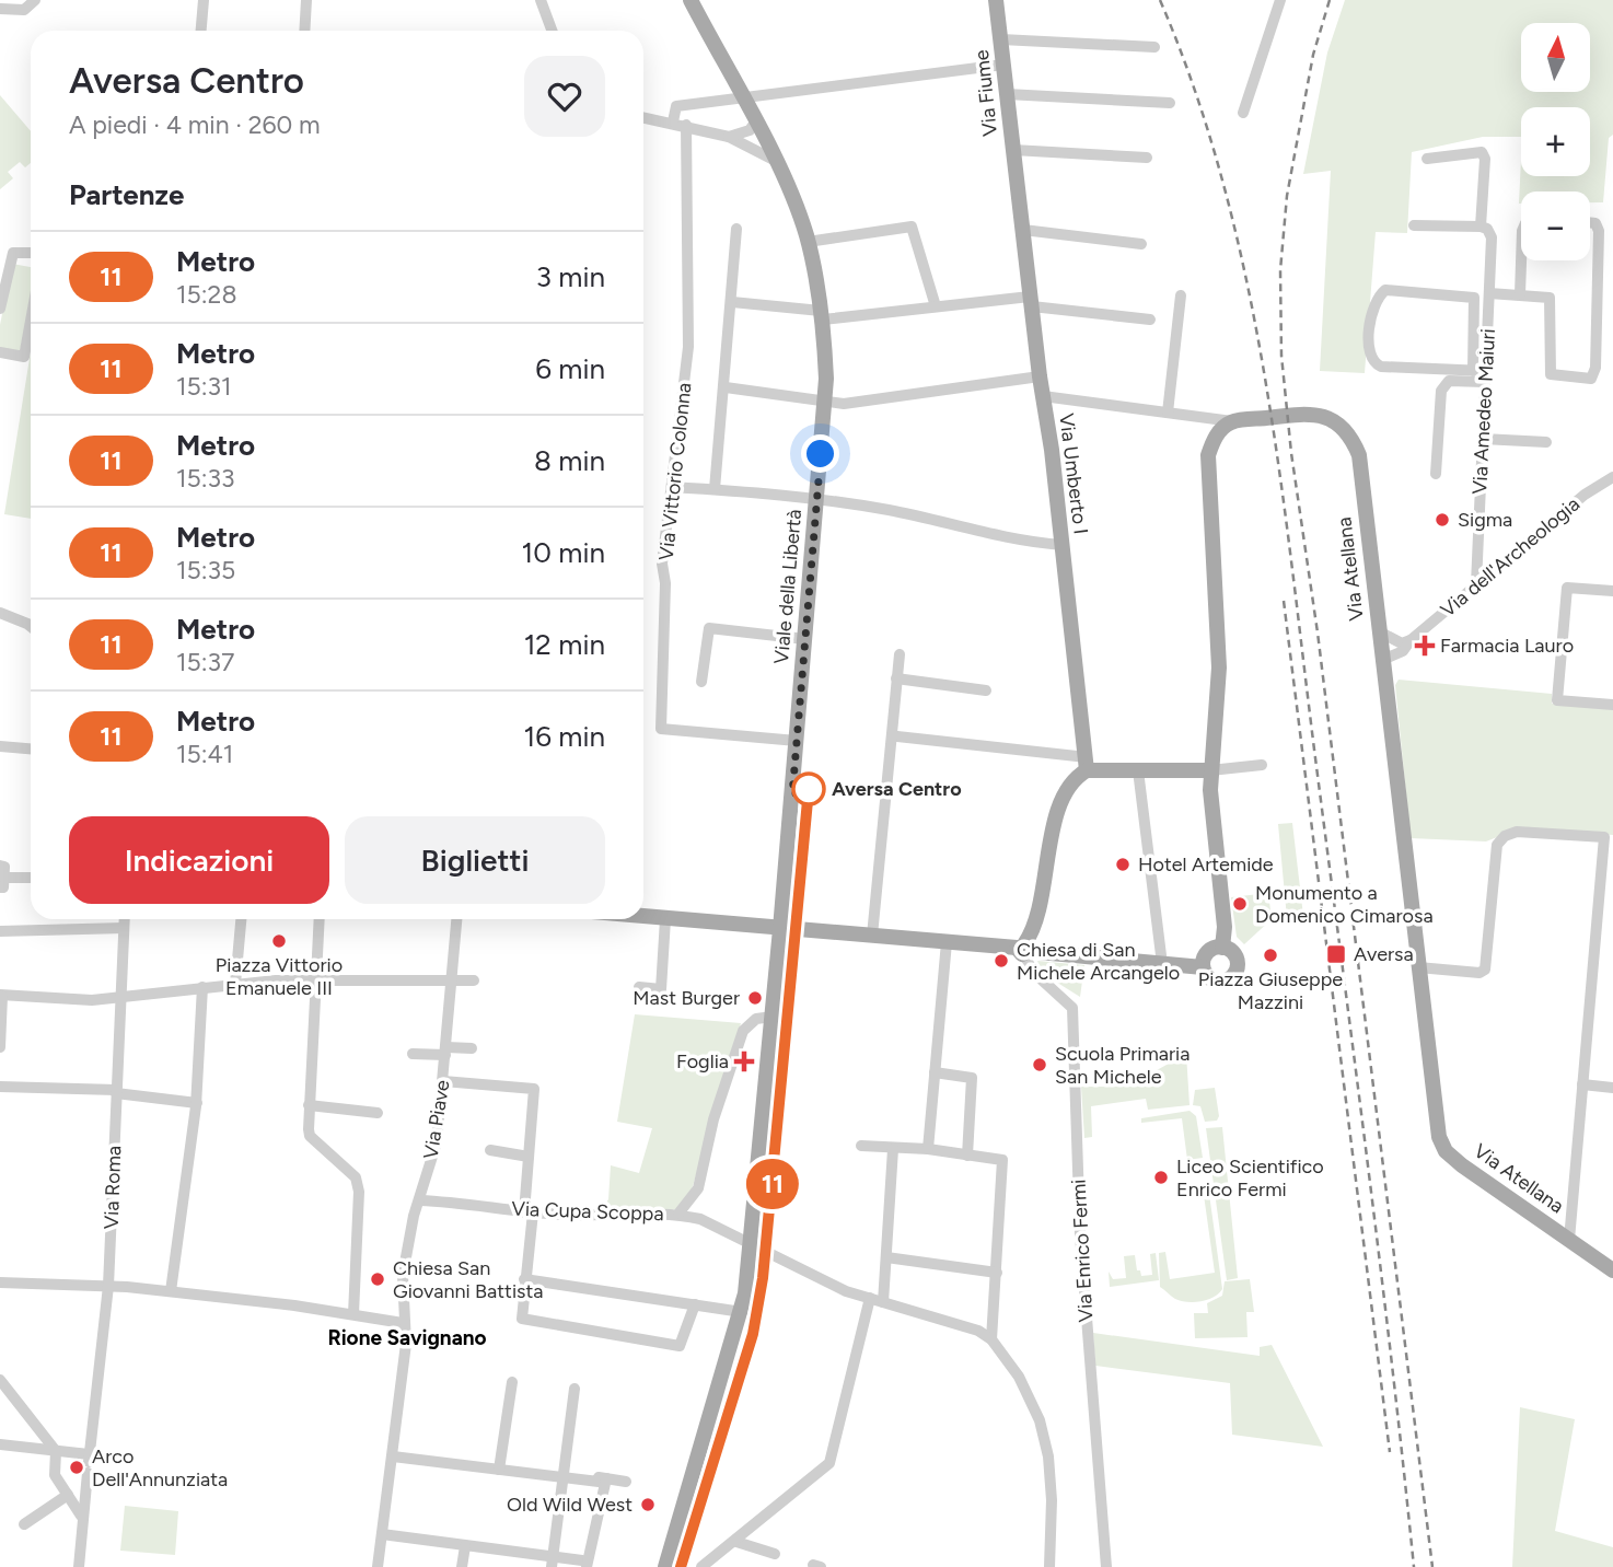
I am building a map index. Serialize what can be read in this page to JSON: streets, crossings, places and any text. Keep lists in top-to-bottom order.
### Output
{
  "streets": {
    "main road": [
      "Via Fiume",
      "Via Umberto I",
      "Via Atellana",
      "Viale della Libertà"
    ],
    "street": [
      "Via Amedeo Maiuri",
      "Via Vittorio Colonna",
      "Via dell'Archeologia",
      "Via Piave",
      "Via Roma",
      "Via Cupa Scoppa",
      "Via Enrico Fermi"
    ]
  },
  "crossings": [
    ["Via Fiume", "Via Umberto I"],
    ["Via Amedeo Maiuri", "Via dell'Archeologia"],
    ["Via Vittorio Colonna", "Viale della Libertà"],
    ["Via dell'Archeologia", "Via Atellana"],
    ["Viale della Libertà", "Via Cupa Scoppa"],
    ["Via Piave", "Via Cupa Scoppa"]
  ],
  "districts": ["Rione Savignano"],
  "places": {
    "other": [
      "Sigma",
      "Aversa Centro",
      "Hotel Artemide",
      "Monumento a Domenico Cimarosa",
      "Piazza Vittorio Emanuele III",
      "Piazza Giuseppe Mazzini",
      "Chiesa di San Michele Arcangelo",
      "Mast Burger",
      "Scuola Primaria San Michele",
      "Liceo Scientifico Enrico Fermi",
      "Chiesa San Giovanni Battista",
      "Arco Dell'Annunziata",
      "Old Wild West"
    ],
    "health": ["Farmacia Lauro", "Foglia"],
    "transit": ["Aversa"]
  },
  "lines": ["metro line 11"],
  "north": "top",
  "page": {
    "on_map": "11",
    "map_buttons": ["+", "−"],
    "heading": [
      ["Aversa Centro", "A piedi · 4 min · 260 m"],
      "Partenze"
    ],
    "list": [
      {
        "mark": "11",
        "name": "Metro",
        "note": "15:28",
        "value": "3 min"
      },
      {
        "mark": "11",
        "name": "Metro",
        "note": "15:31",
        "value": "6 min"
      },
      {
        "mark": "11",
        "name": "Metro",
        "note": "15:33",
        "value": "8 min"
      },
      {
        "mark": "11",
        "name": "Metro",
        "note": "15:35",
        "value": "10 min"
      },
      {
        "mark": "11",
        "name": "Metro",
        "note": "15:37",
        "value": "12 min"
      },
      {
        "mark": "11",
        "name": "Metro",
        "note": "15:41",
        "value": "16 min"
      }
    ],
    "buttons": ["Indicazioni", "Biglietti"]
  }
}
